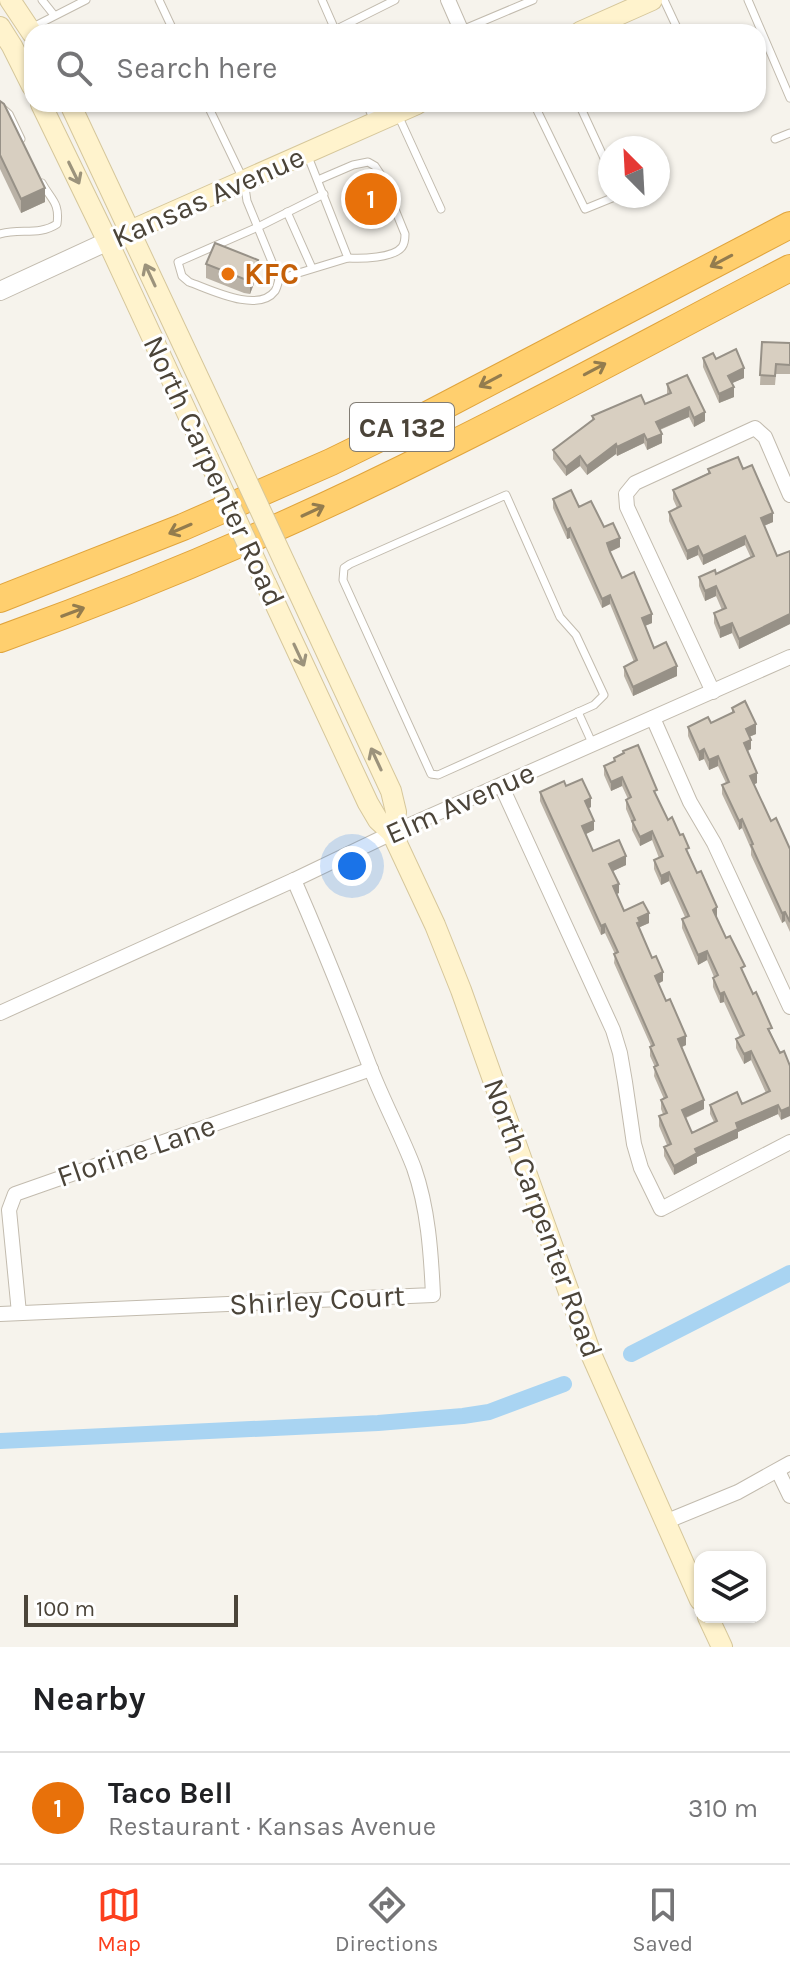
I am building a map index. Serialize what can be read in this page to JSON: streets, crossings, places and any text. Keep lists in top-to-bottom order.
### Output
{
  "streets": {
    "highway": ["CA 132"],
    "main road": ["Kansas Avenue", "North Carpenter Road"],
    "street": ["Elm Avenue", "Florine Lane", "Shirley Court"]
  },
  "crossings": [
    ["Kansas Avenue", "North Carpenter Road"],
    ["North Carpenter Road", "Elm Avenue"],
    ["Elm Avenue", "Shirley Court"],
    ["Florine Lane", "Shirley Court"]
  ],
  "places": ["KFC"],
  "scale_bar": "100 m",
  "north": "top left",
  "page": {
    "search": "Search here",
    "pins": "1",
    "scale": "100 m",
    "heading": "Nearby",
    "list": [
      {
        "mark": "1",
        "name": "Taco Bell",
        "note": "Restaurant · Kansas Avenue",
        "value": "310 m"
      }
    ],
    "nav": ["Map", "Directions", "Saved"]
  }
}
